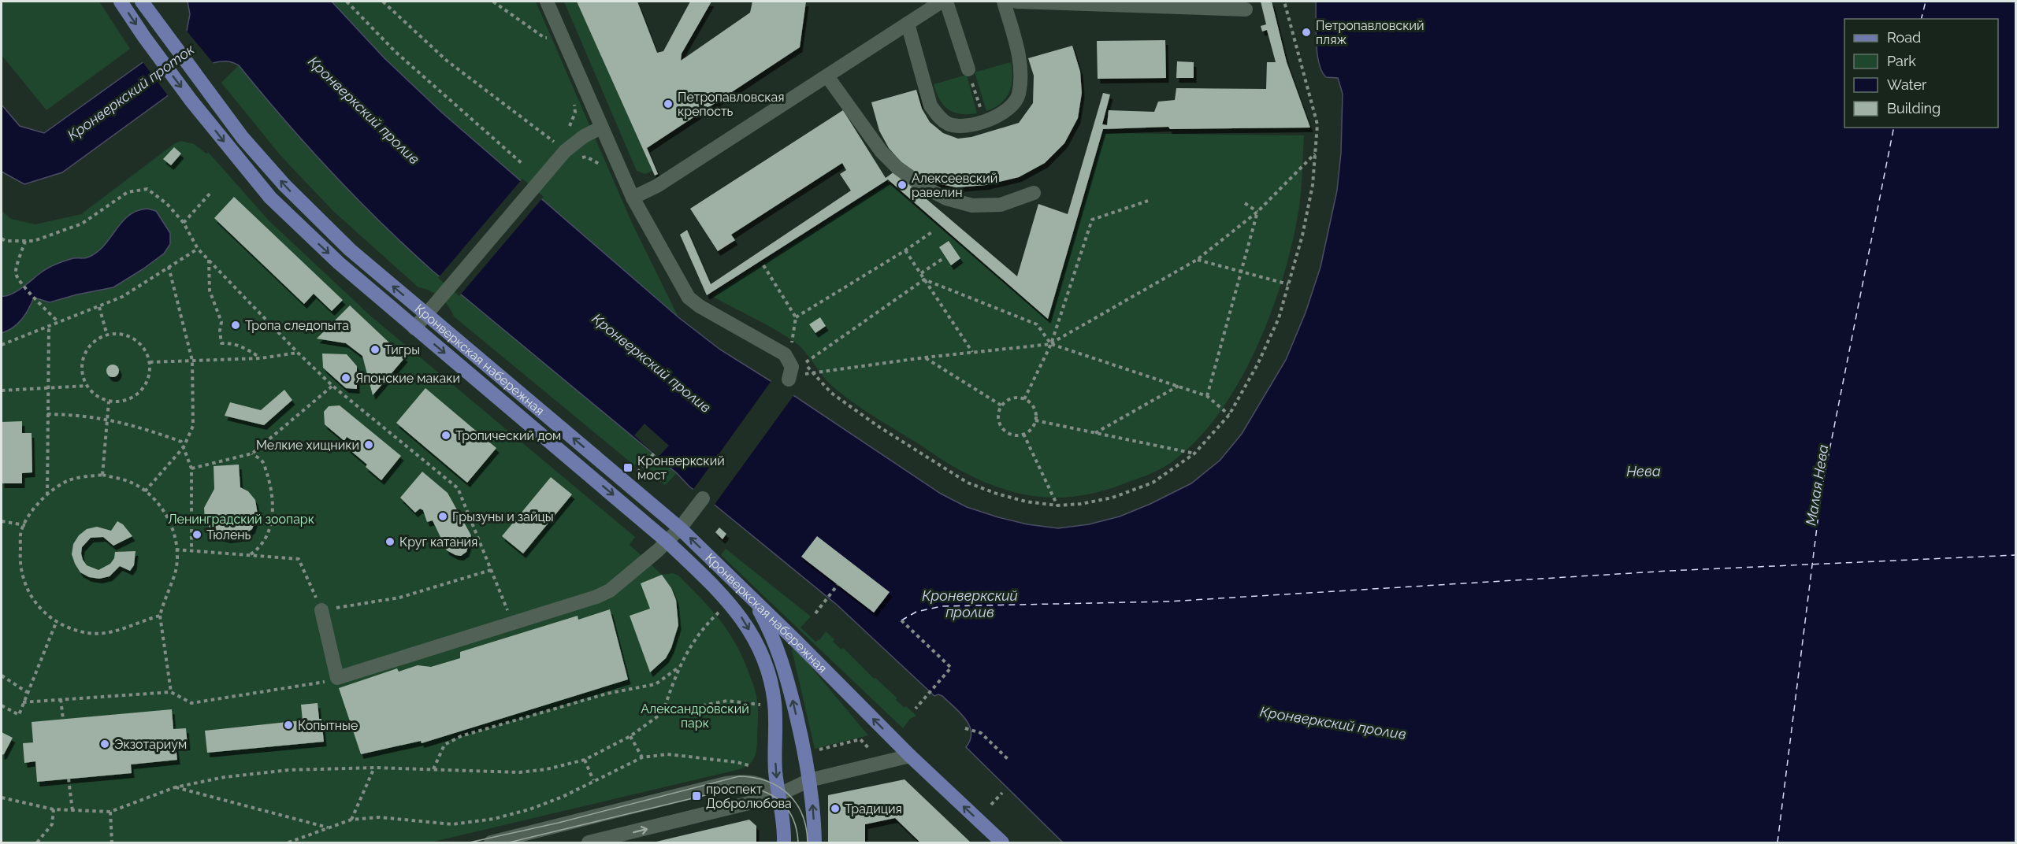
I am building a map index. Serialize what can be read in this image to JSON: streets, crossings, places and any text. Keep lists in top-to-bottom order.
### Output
{
  "streets": {
    "main road": ["Кронверкская набережная"]
  },
  "water": [
    "Кронверкский проток",
    "Кронверкский пролив",
    "Нева",
    "Малая Нева"
  ],
  "parks": ["Ленинградский зоопарк", "Александровский парк"],
  "places": {
    "other": [
      "Петропавловский пляж",
      "Петропавловская крепость",
      "Алексеевский равелин",
      "Тропа следопыта",
      "Тигры",
      "Японские макаки",
      "Тропический дом",
      "Мелкие хищники",
      "Грызуны и зайцы",
      "Тюлень",
      "Круг катания",
      "Копытные",
      "Экзотариум",
      "Традиция"
    ],
    "transit": ["Кронверкский мост", "проспект Добролюбова"]
  },
  "legend": [
    "Road",
    "Park",
    "Water",
    "Building"
  ]
}
